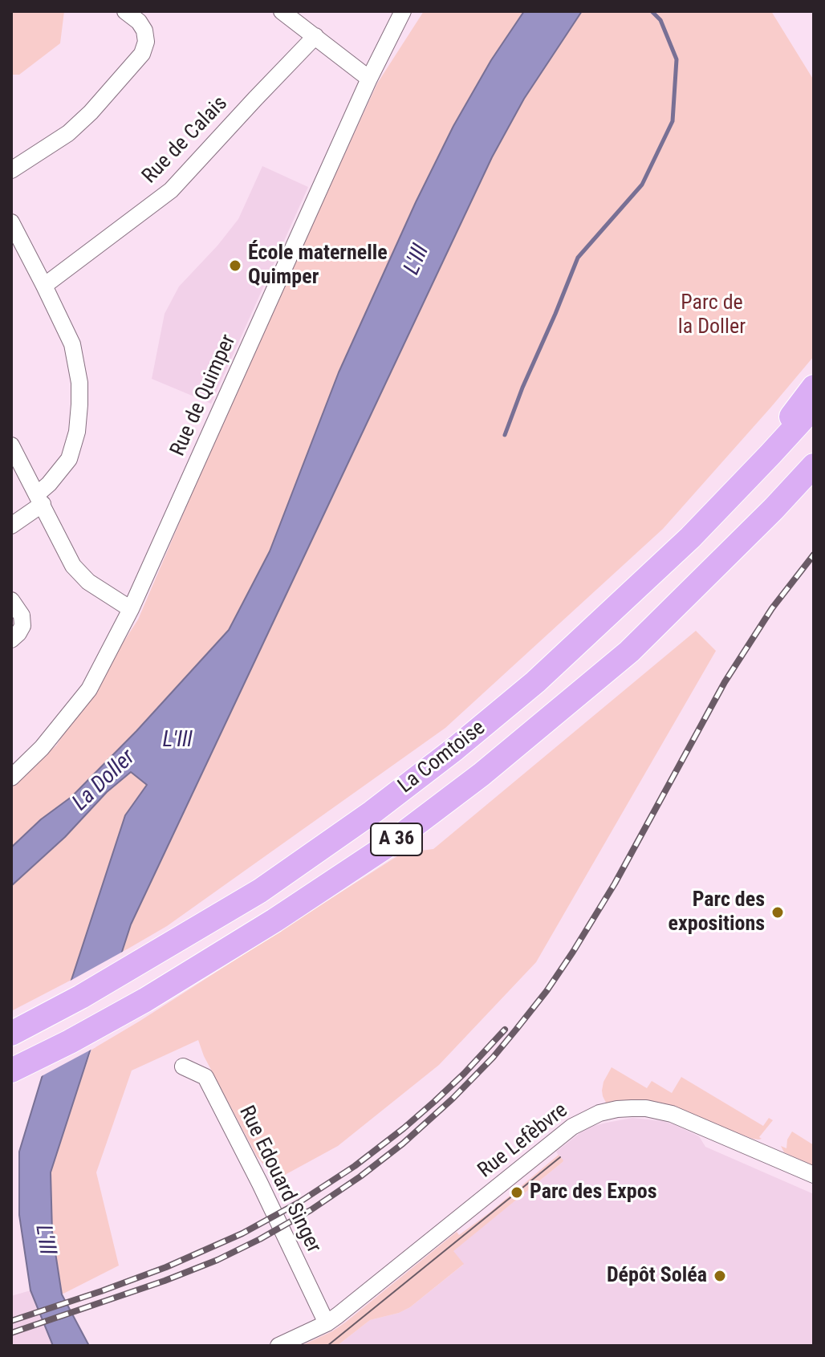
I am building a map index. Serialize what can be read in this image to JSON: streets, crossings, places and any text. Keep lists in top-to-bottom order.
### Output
{
  "streets": {
    "highway": ["La Comtoise", "A 36"],
    "street": [
      "Rue de Calais",
      "Rue de Quimper",
      "Rue Lefèbvre",
      "Rue Edouard Singer"
    ]
  },
  "crossings": [
    ["Rue Lefèbvre", "Rue Edouard Singer"]
  ],
  "water": ["L'Ill", "La Doller"],
  "parks": ["Parc de la Doller"],
  "places": [
    "École maternelle Quimper",
    "Parc des expositions",
    "Parc des Expos",
    "Dépôt Soléa"
  ]
}
